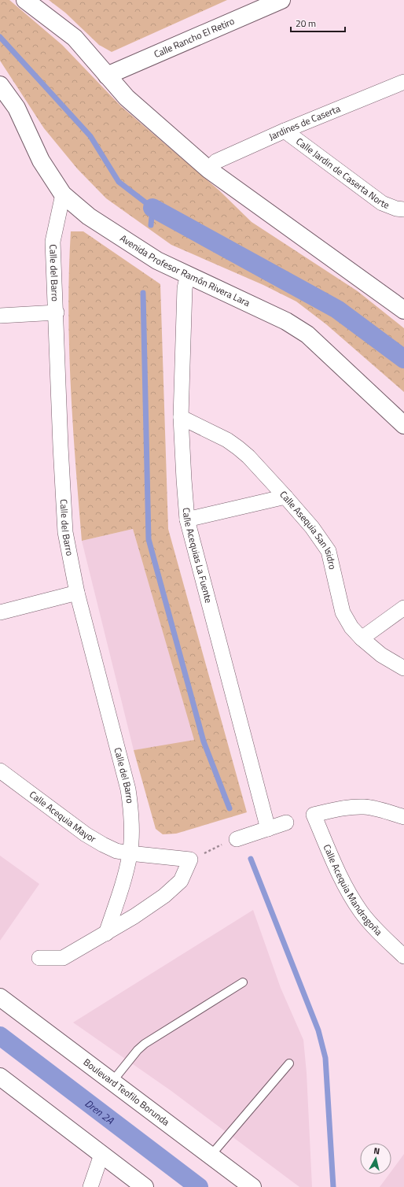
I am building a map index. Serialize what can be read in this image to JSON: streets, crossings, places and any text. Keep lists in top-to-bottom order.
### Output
{
  "streets": {
    "street": [
      "Calle Rancho El Retiro",
      "Jardines de Caserta",
      "Calle Jardin de Caserta Norte",
      "Avenida Profesor Ramón Rivera Lara",
      "Calle del Barro",
      "Calle Asequia San Isidro",
      "Calle Acequias La Fuente",
      "Calle Acequia Mayor",
      "Calle Acequia Mandragoña",
      "Boulevard Teofilo Borunda"
    ]
  },
  "crossings": [
    ["Jardines de Caserta", "Calle Jardin de Caserta Norte"],
    ["Avenida Profesor Ramón Rivera Lara", "Calle del Barro"],
    ["Avenida Profesor Ramón Rivera Lara", "Calle Acequias La Fuente"],
    ["Calle del Barro", "Calle Acequia Mayor"],
    ["Calle Asequia San Isidro", "Calle Acequias La Fuente"]
  ],
  "water": ["Dren 2A"],
  "scale_bar": "20 m",
  "north": "top"
}
